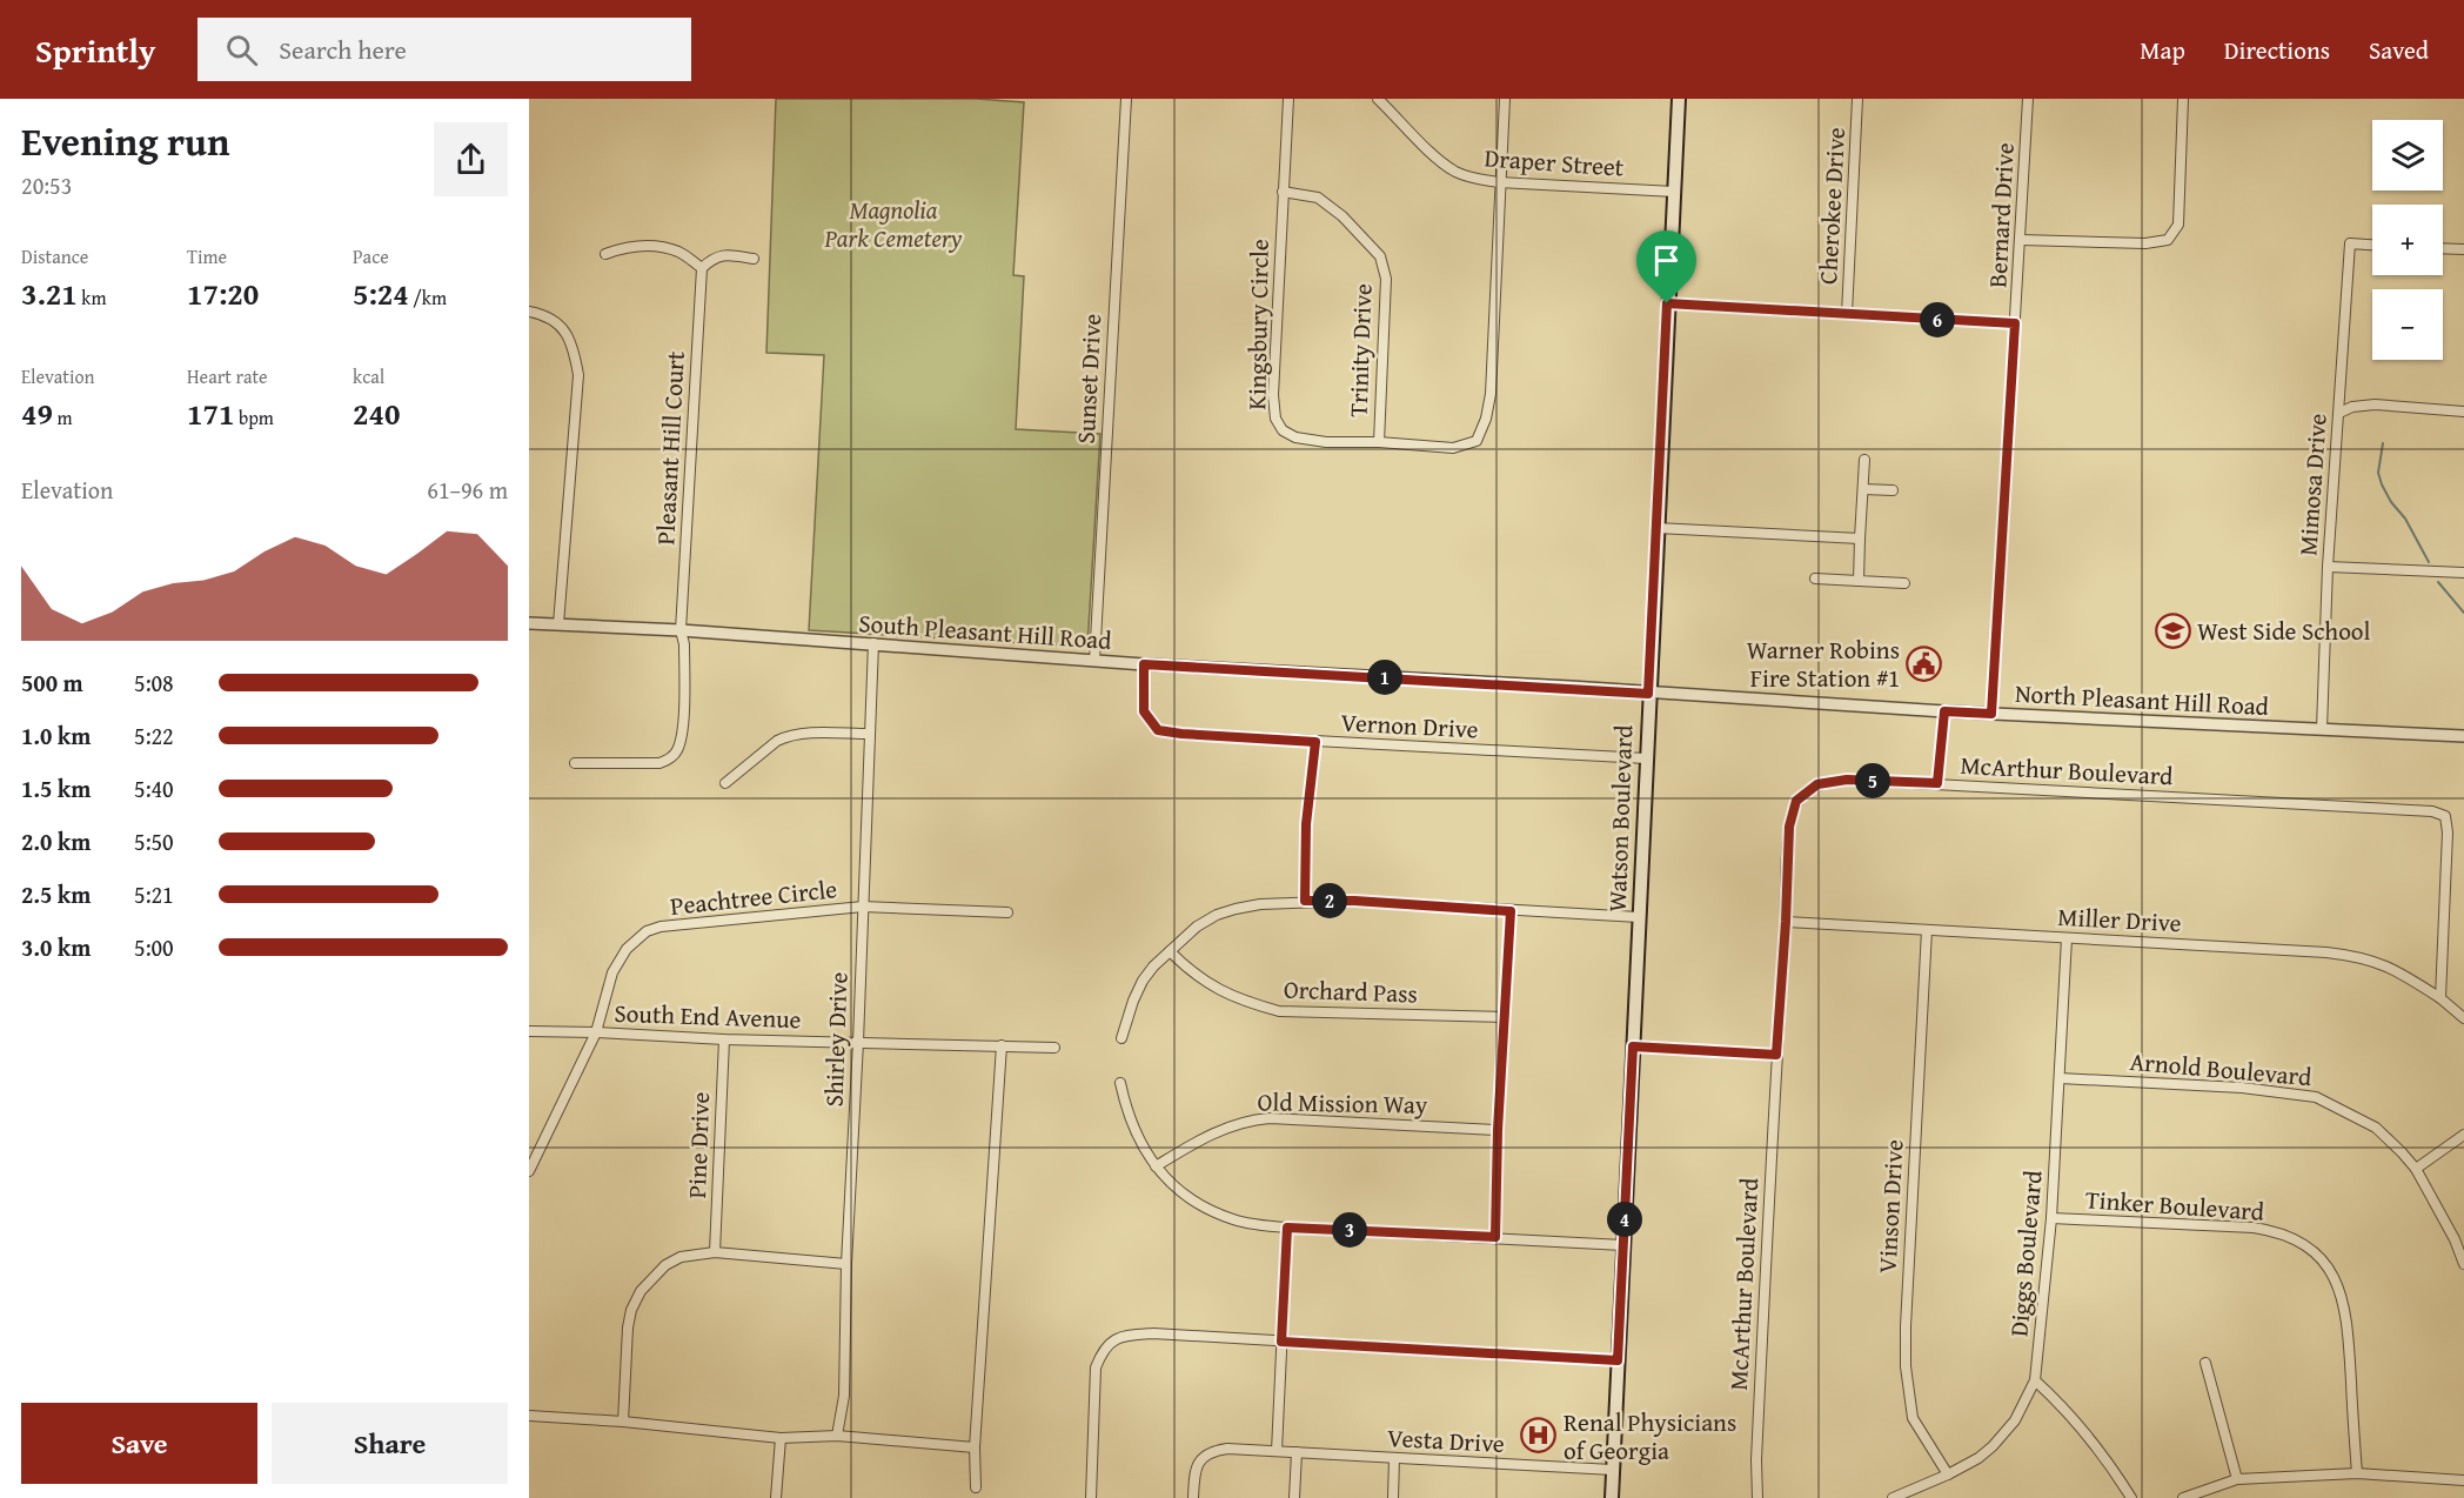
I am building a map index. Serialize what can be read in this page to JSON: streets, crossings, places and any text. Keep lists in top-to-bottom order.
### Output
{
  "streets": {
    "main road": ["Watson Boulevard"],
    "street": [
      "Draper Street",
      "Cherokee Drive",
      "Bernard Drive",
      "Kingsbury Circle",
      "Trinity Drive",
      "Sunset Drive",
      "Pleasant Hill Court",
      "Mimosa Drive",
      "South Pleasant Hill Road",
      "North Pleasant Hill Road",
      "Vernon Drive",
      "McArthur Boulevard",
      "Peachtree Circle",
      "Miller Drive",
      "Orchard Pass",
      "South End Avenue",
      "Shirley Drive",
      "Arnold Boulevard",
      "Old Mission Way",
      "Pine Drive",
      "Tinker Boulevard",
      "Vinson Drive",
      "Diggs Boulevard",
      "Vesta Drive"
    ]
  },
  "crossings": [
    ["Draper Street", "Kingsbury Circle"],
    ["Draper Street", "Watson Boulevard"],
    ["Bernard Drive", "North Pleasant Hill Road"],
    ["Kingsbury Circle", "Trinity Drive"],
    ["Sunset Drive", "South Pleasant Hill Road"],
    ["Pleasant Hill Court", "South Pleasant Hill Road"],
    ["Mimosa Drive", "North Pleasant Hill Road"],
    ["South Pleasant Hill Road", "North Pleasant Hill Road"],
    ["South Pleasant Hill Road", "Vernon Drive"],
    ["South Pleasant Hill Road", "Watson Boulevard"],
    ["South Pleasant Hill Road", "Shirley Drive"],
    ["North Pleasant Hill Road", "Watson Boulevard"],
    ["Vernon Drive", "Watson Boulevard"],
    ["McArthur Boulevard", "Miller Drive"],
    ["Watson Boulevard", "Vesta Drive"],
    ["Peachtree Circle", "South End Avenue"],
    ["Peachtree Circle", "Shirley Drive"],
    ["Miller Drive", "Vinson Drive"],
    ["Miller Drive", "Diggs Boulevard"],
    ["South End Avenue", "Shirley Drive"],
    ["South End Avenue", "Pine Drive"],
    ["Arnold Boulevard", "Diggs Boulevard"],
    ["Tinker Boulevard", "Diggs Boulevard"],
    ["Vinson Drive", "Diggs Boulevard"]
  ],
  "parks": ["Magnolia Park Cemetery"],
  "places": {
    "school or university": ["West Side School"],
    "public building": ["Warner Robins Fire Station #1"],
    "hospital": ["Renal Physicians of Georgia"]
  },
  "page": {
    "header": "Sprintly",
    "search": "Search here",
    "nav": ["Map", "Directions", "Saved"],
    "heading": ["Evening run", "20:53"],
    "map_buttons": ["+", "−"],
    "stats": [
      ["Distance", "3.21 km"],
      ["Time", "17:20"],
      ["Pace", "5:24 /km"],
      ["Elevation", "49 m"],
      ["Heart rate", "171 bpm"],
      ["kcal", "240"]
    ],
    "pins": [
      "6",
      "1",
      "5",
      "2",
      "4",
      "3"
    ],
    "chart": ["Elevation", "61–96 m"],
    "list": [
      {
        "name": "500 m",
        "note": "5:08"
      },
      {
        "name": "1.0 km",
        "note": "5:22"
      },
      {
        "name": "1.5 km",
        "note": "5:40"
      },
      {
        "name": "2.0 km",
        "note": "5:50"
      },
      {
        "name": "2.5 km",
        "note": "5:21"
      },
      {
        "name": "3.0 km",
        "note": "5:00"
      }
    ],
    "buttons": ["Save", "Share"]
  }
}
